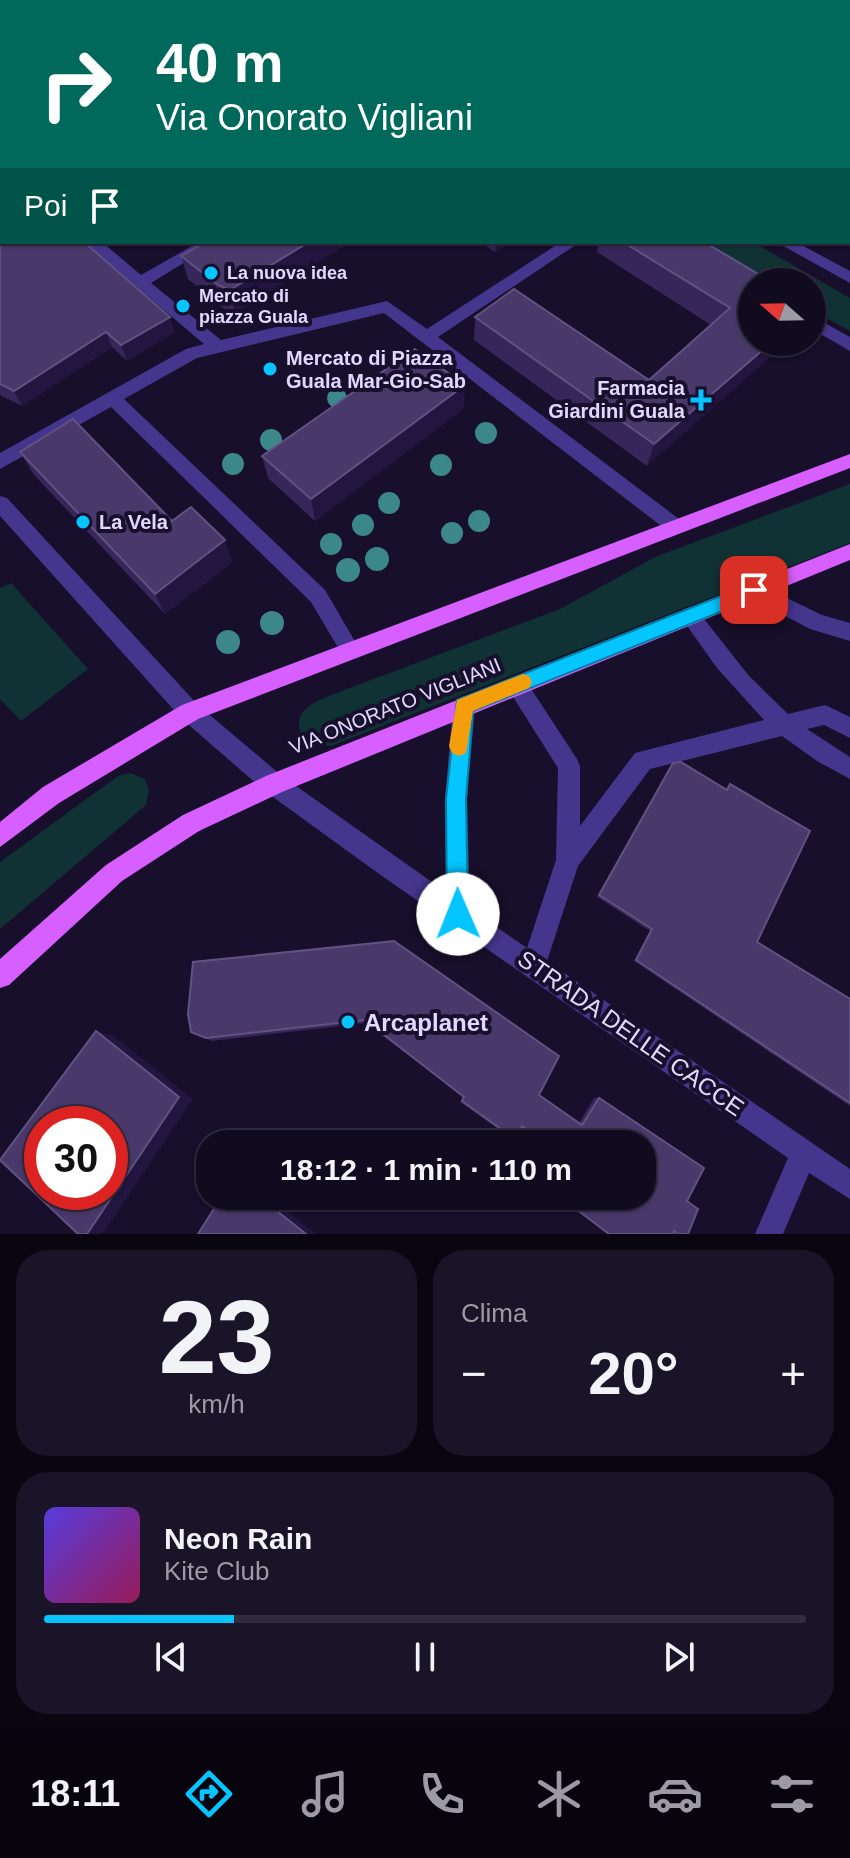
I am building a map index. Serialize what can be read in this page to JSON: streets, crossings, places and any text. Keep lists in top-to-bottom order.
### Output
{
  "streets": {
    "main road": ["VIA ONORATO VIGLIANI"],
    "street": ["STRADA DELLE CACCE"]
  },
  "crossings": [
    ["VIA ONORATO VIGLIANI", "STRADA DELLE CACCE"]
  ],
  "places": {
    "other": [
      "La nuova idea",
      "Mercato di piazza Guala",
      "Mercato di Piazza Guala Mar-Gio-Sab",
      "La Vela",
      "Arcaplanet"
    ],
    "health": ["Farmacia Giardini Guala"]
  },
  "north": "left",
  "page": {
    "turn": ["40 m", "Via Onorato Vigliani"],
    "then": "Poi",
    "limit": "30",
    "trip": "18:12 · 1 min · 110 m",
    "tile": [
      ["23", "km/h"],
      "Clima"
    ],
    "heat": ["−", "20°", "+"],
    "song": ["Neon Rain", "Kite Club"],
    "tabs": "18:11"
  }
}
